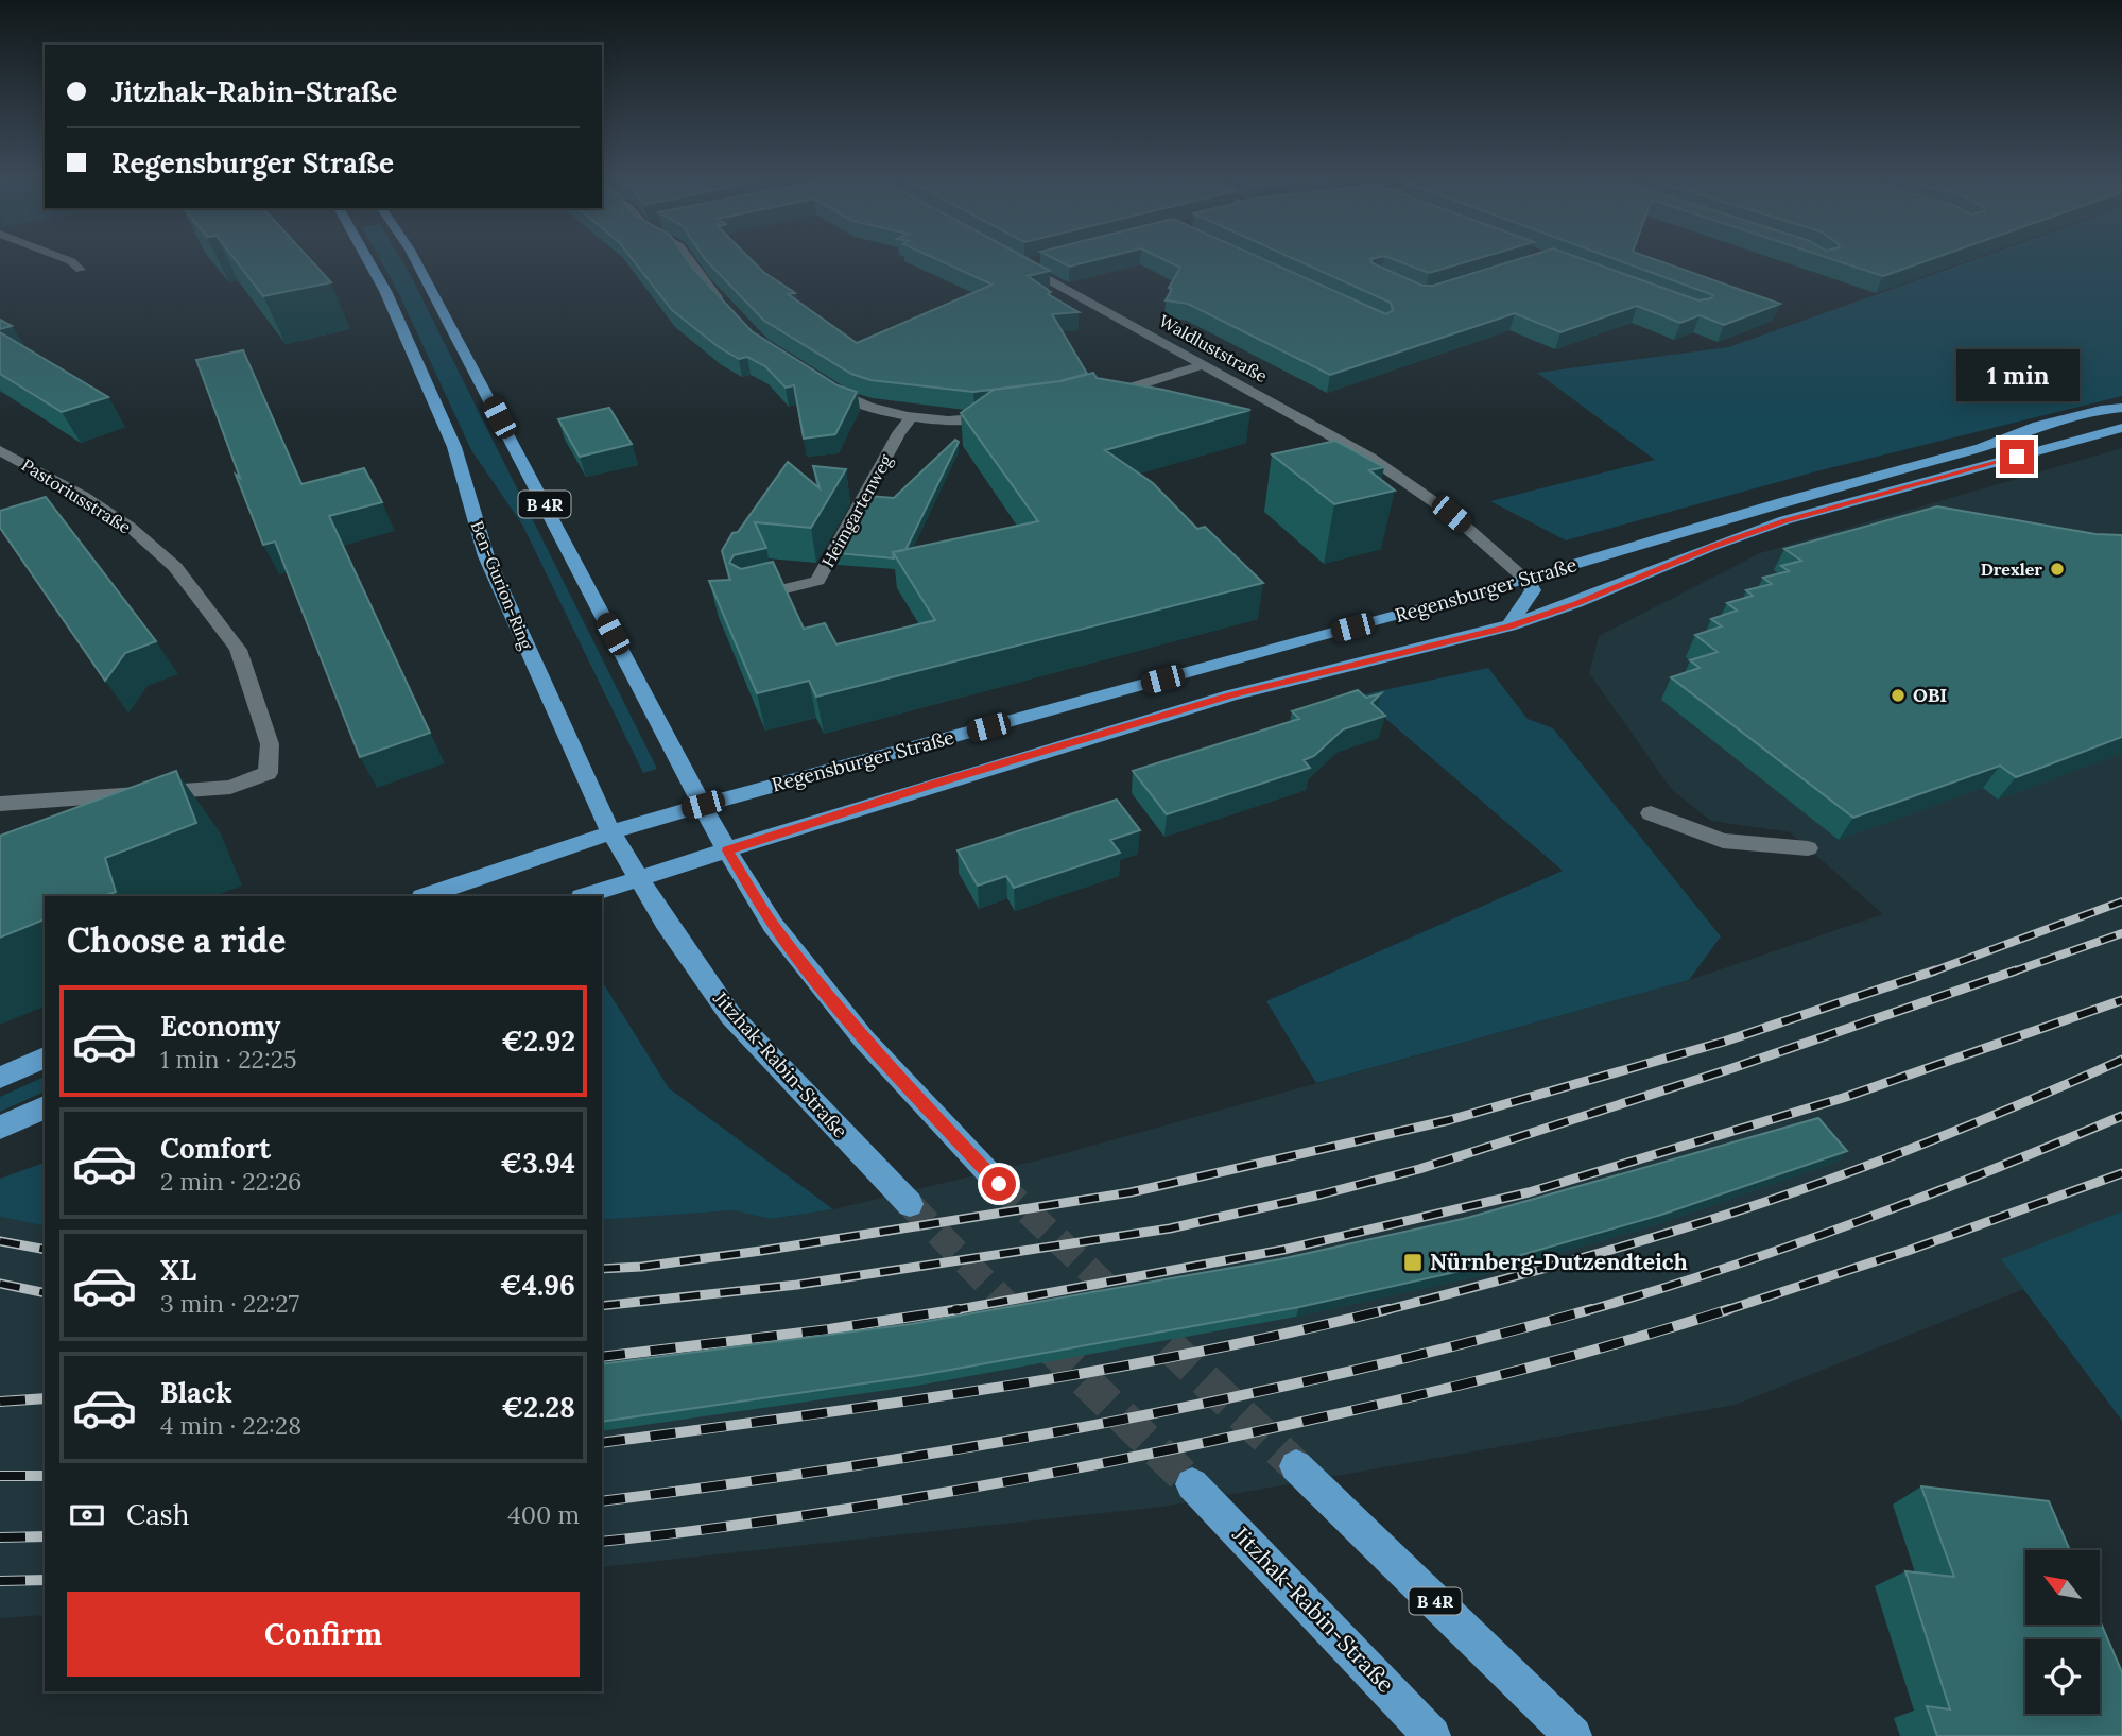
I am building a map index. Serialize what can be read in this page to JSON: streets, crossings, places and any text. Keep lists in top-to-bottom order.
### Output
{
  "streets": {
    "main road": [
      "B 4R",
      "Ben-Gurion-Ring",
      "Regensburger Straße",
      "Jitzhak-Rabin-Straße"
    ],
    "street": ["Waldluststraße", "Pastoriusstraße", "Heimgartenweg"]
  },
  "crossings": [
    ["Waldluststraße", "Regensburger Straße"],
    ["B 4R", "Regensburger Straße"],
    ["Ben-Gurion-Ring", "Regensburger Straße"],
    ["Ben-Gurion-Ring", "Jitzhak-Rabin-Straße"],
    ["Regensburger Straße", "Jitzhak-Rabin-Straße"]
  ],
  "places": {
    "other": ["Drexler", "OBI"],
    "transit": ["Nürnberg-Dutzendteich"]
  },
  "north": "top left",
  "page": {
    "banner": ["Jitzhak-Rabin-Straße", "Regensburger Straße"],
    "bubble": "1 min",
    "heading": "Choose a ride",
    "list": [
      {
        "name": "Economy",
        "note": "1 min · 22:25",
        "value": "€2.92"
      },
      {
        "name": "Comfort",
        "note": "2 min · 22:26",
        "value": "€3.94"
      },
      {
        "name": "XL",
        "note": "3 min · 22:27",
        "value": "€4.96"
      },
      {
        "name": "Black",
        "note": "4 min · 22:28",
        "value": "€2.28"
      }
    ],
    "pay": ["Cash", "400 m"],
    "buttons": "Confirm"
  }
}
